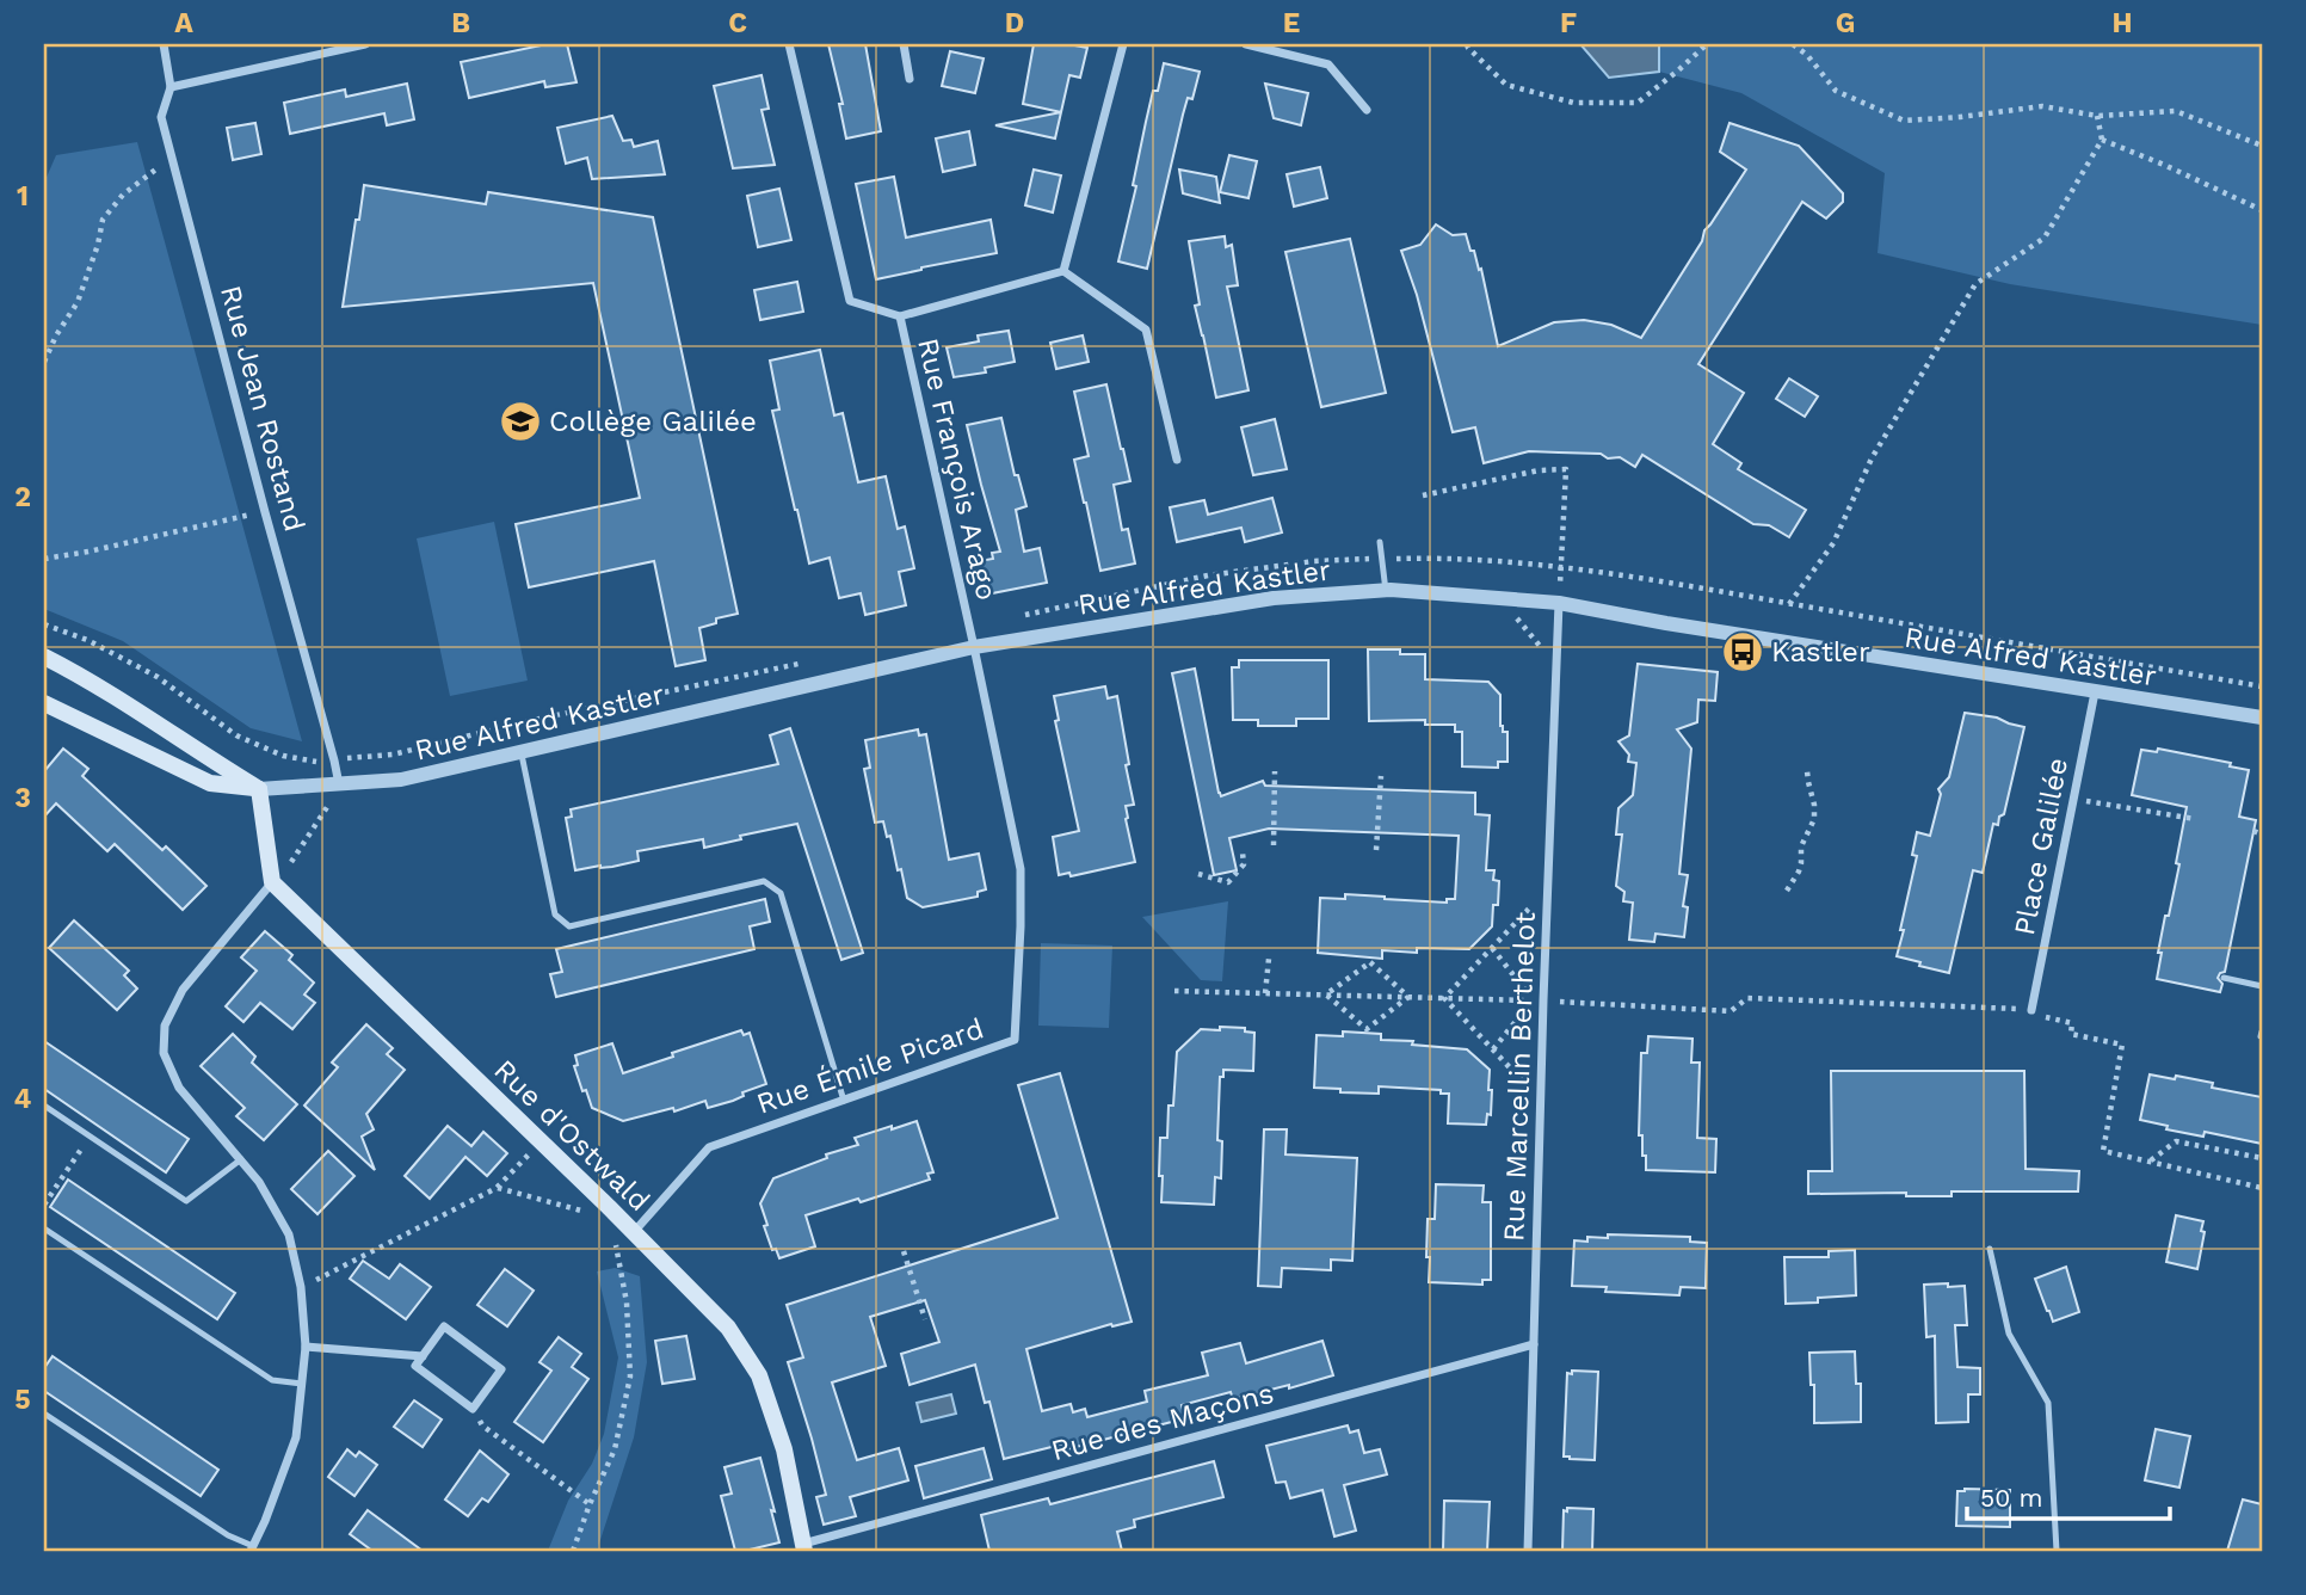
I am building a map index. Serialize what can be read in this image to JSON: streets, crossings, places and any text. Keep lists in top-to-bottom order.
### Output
{
  "streets": {
    "main road": ["Rue d'Ostwald"],
    "street": [
      "Rue Jean Rostand",
      "Rue François Arago",
      "Rue Alfred Kastler",
      "Place Galilée",
      "Rue Émile Picard",
      "Rue Marcellin Berthelot",
      "Rue des Maçons"
    ]
  },
  "crossings": [
    ["Rue Jean Rostand", "Rue Alfred Kastler"],
    ["Rue François Arago", "Rue Alfred Kastler"],
    ["Rue François Arago", "Rue Émile Picard"],
    ["Rue Alfred Kastler", "Place Galilée"],
    ["Rue Alfred Kastler", "Rue Émile Picard"],
    ["Rue Alfred Kastler", "Rue Marcellin Berthelot"],
    ["Rue Émile Picard", "Rue d'Ostwald"],
    ["Rue Marcellin Berthelot", "Rue des Maçons"],
    ["Rue d'Ostwald", "Rue des Maçons"]
  ],
  "places": {
    "school or university": ["Collège Galilée"],
    "bus stop": ["Kastler"]
  },
  "scale_bar": "50 m",
  "grid": {
    "columns": [
      "A",
      "B",
      "C",
      "D",
      "E",
      "F",
      "G",
      "H"
    ],
    "rows": [
      "1",
      "2",
      "3",
      "4",
      "5"
    ]
  }
}
